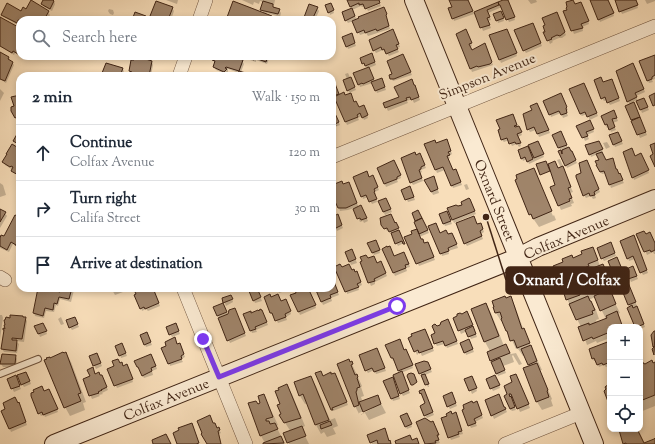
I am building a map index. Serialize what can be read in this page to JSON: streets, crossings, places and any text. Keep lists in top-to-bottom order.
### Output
{
  "streets": {
    "main road": ["Oxnard Street", "Colfax Avenue"],
    "street": ["Simpson Avenue"]
  },
  "crossings": [
    ["Simpson Avenue", "Oxnard Street"],
    ["Oxnard Street", "Colfax Avenue"]
  ],
  "places": ["Oxnard / Colfax"],
  "page": {
    "search": "Search here",
    "heading": ["2 min", "Walk · 150 m"],
    "list": [
      ["Continue", "Colfax Avenue", "120 m"],
      ["Turn right", "Califa Street", "30 m"],
      "Arrive at destination"
    ],
    "map_buttons": ["+", "−"]
  }
}
